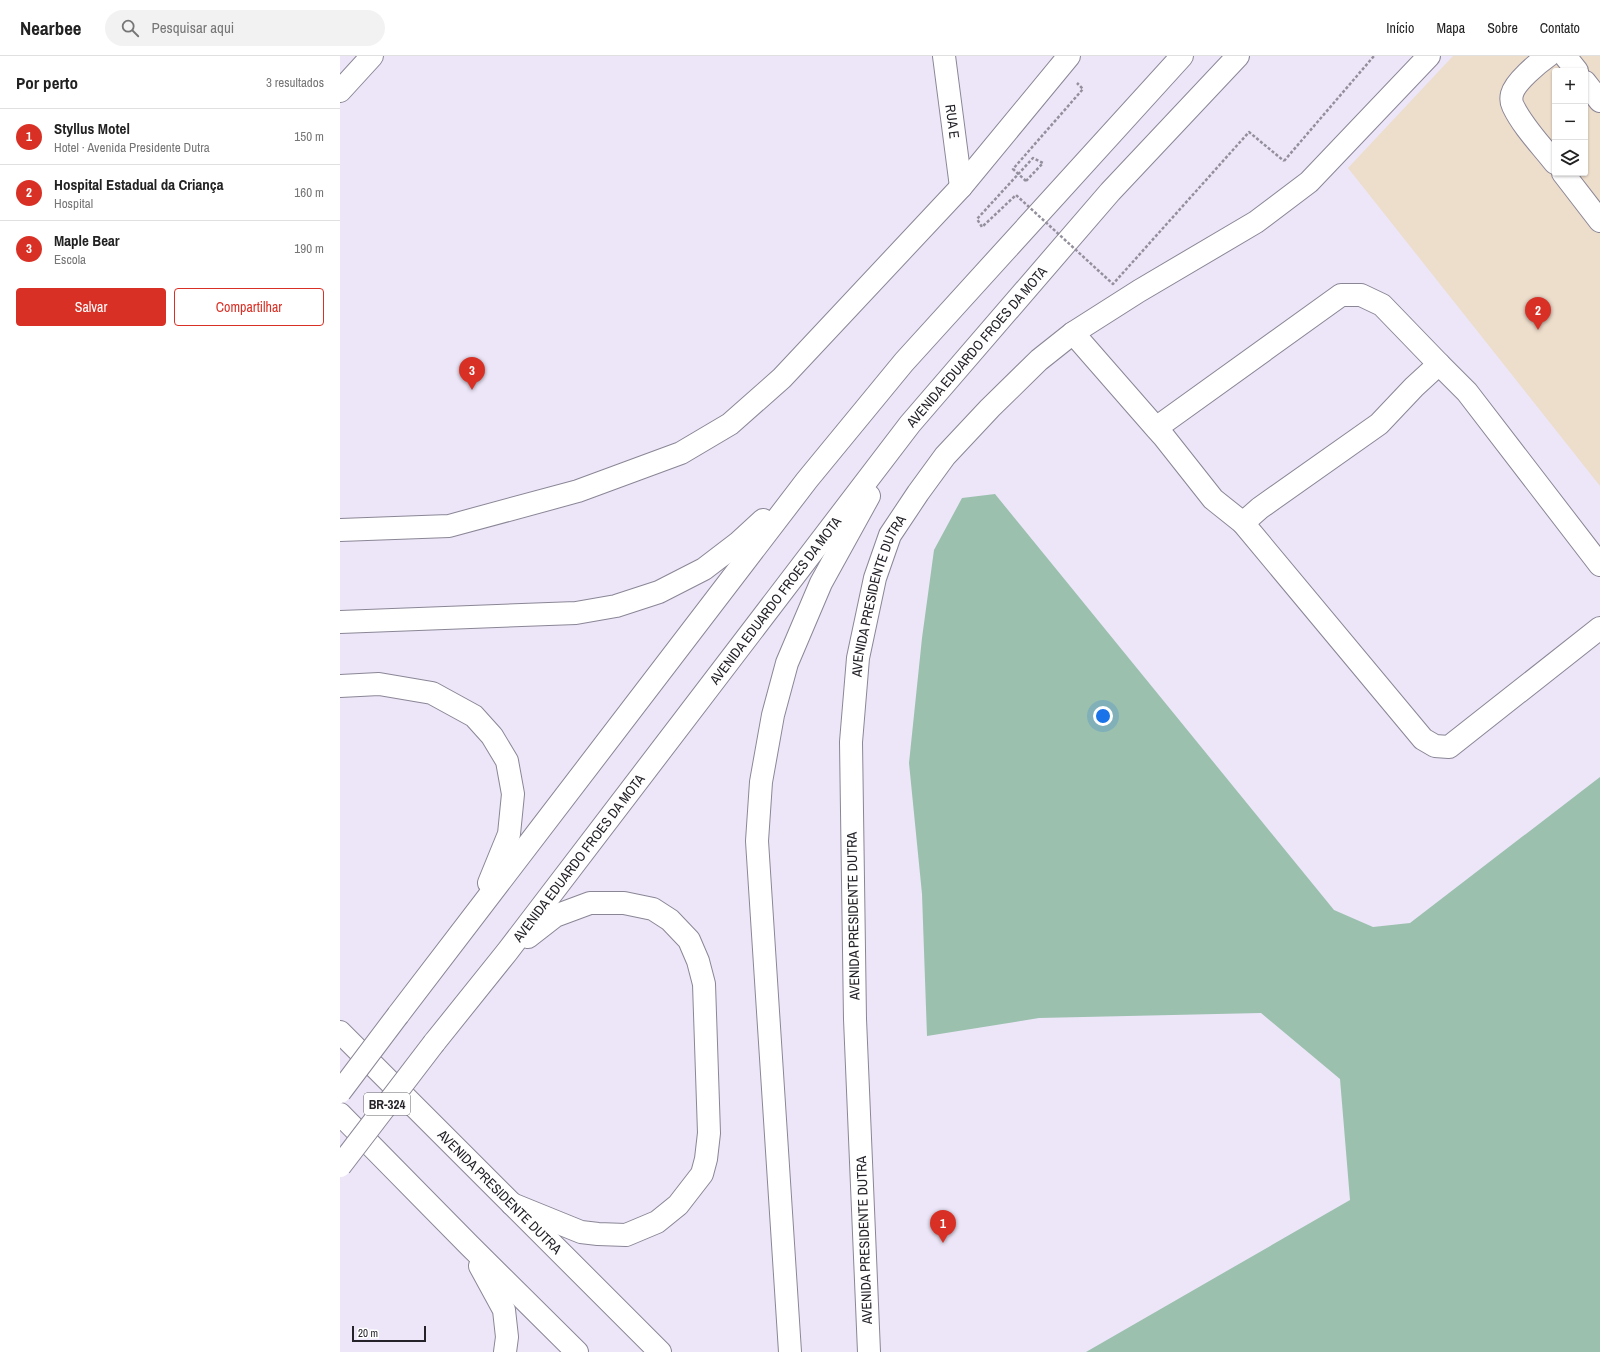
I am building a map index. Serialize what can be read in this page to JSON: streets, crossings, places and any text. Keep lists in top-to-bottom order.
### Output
{
  "streets": {
    "main road": [
      "RUA E",
      "AVENIDA EDUARDO FROES DA MOTA",
      "AVENIDA PRESIDENTE DUTRA",
      "BR-324"
    ]
  },
  "scale_bar": "20 m",
  "page": {
    "header": "Nearbee",
    "search": "Pesquisar aqui",
    "nav": [
      "Início",
      "Mapa",
      "Sobre",
      "Contato"
    ],
    "heading": ["Por perto", "3 resultados"],
    "map_buttons": ["+", "−"],
    "list": [
      {
        "mark": "1",
        "name": "Styllus Motel",
        "note": "Hotel · Avenida Presidente Dutra",
        "value": "150 m"
      },
      {
        "mark": "2",
        "name": "Hospital Estadual da Criança",
        "note": "Hospital",
        "value": "160 m"
      },
      {
        "mark": "3",
        "name": "Maple Bear",
        "note": "Escola",
        "value": "190 m"
      }
    ],
    "buttons": ["Salvar", "Compartilhar"],
    "pins": ["2", "3", "1"],
    "scale": "20 m"
  }
}
